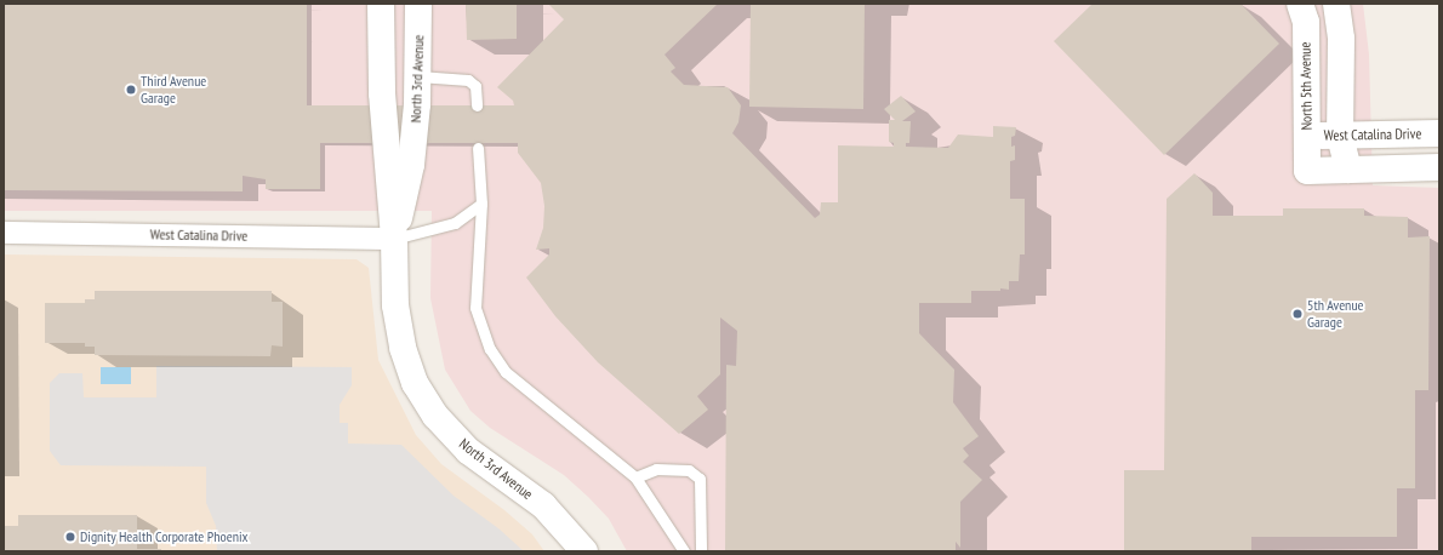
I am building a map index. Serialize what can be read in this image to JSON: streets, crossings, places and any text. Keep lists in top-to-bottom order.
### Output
{
  "streets": {
    "street": ["North 3rd Avenue", "North 5th Avenue", "West Catalina Drive"]
  },
  "crossings": [
    ["North 3rd Avenue", "West Catalina Drive"],
    ["North 5th Avenue", "West Catalina Drive"]
  ],
  "places": ["Third Avenue Garage", "5th Avenue Garage", "Dignity Health Corporate Phoenix"]
}
